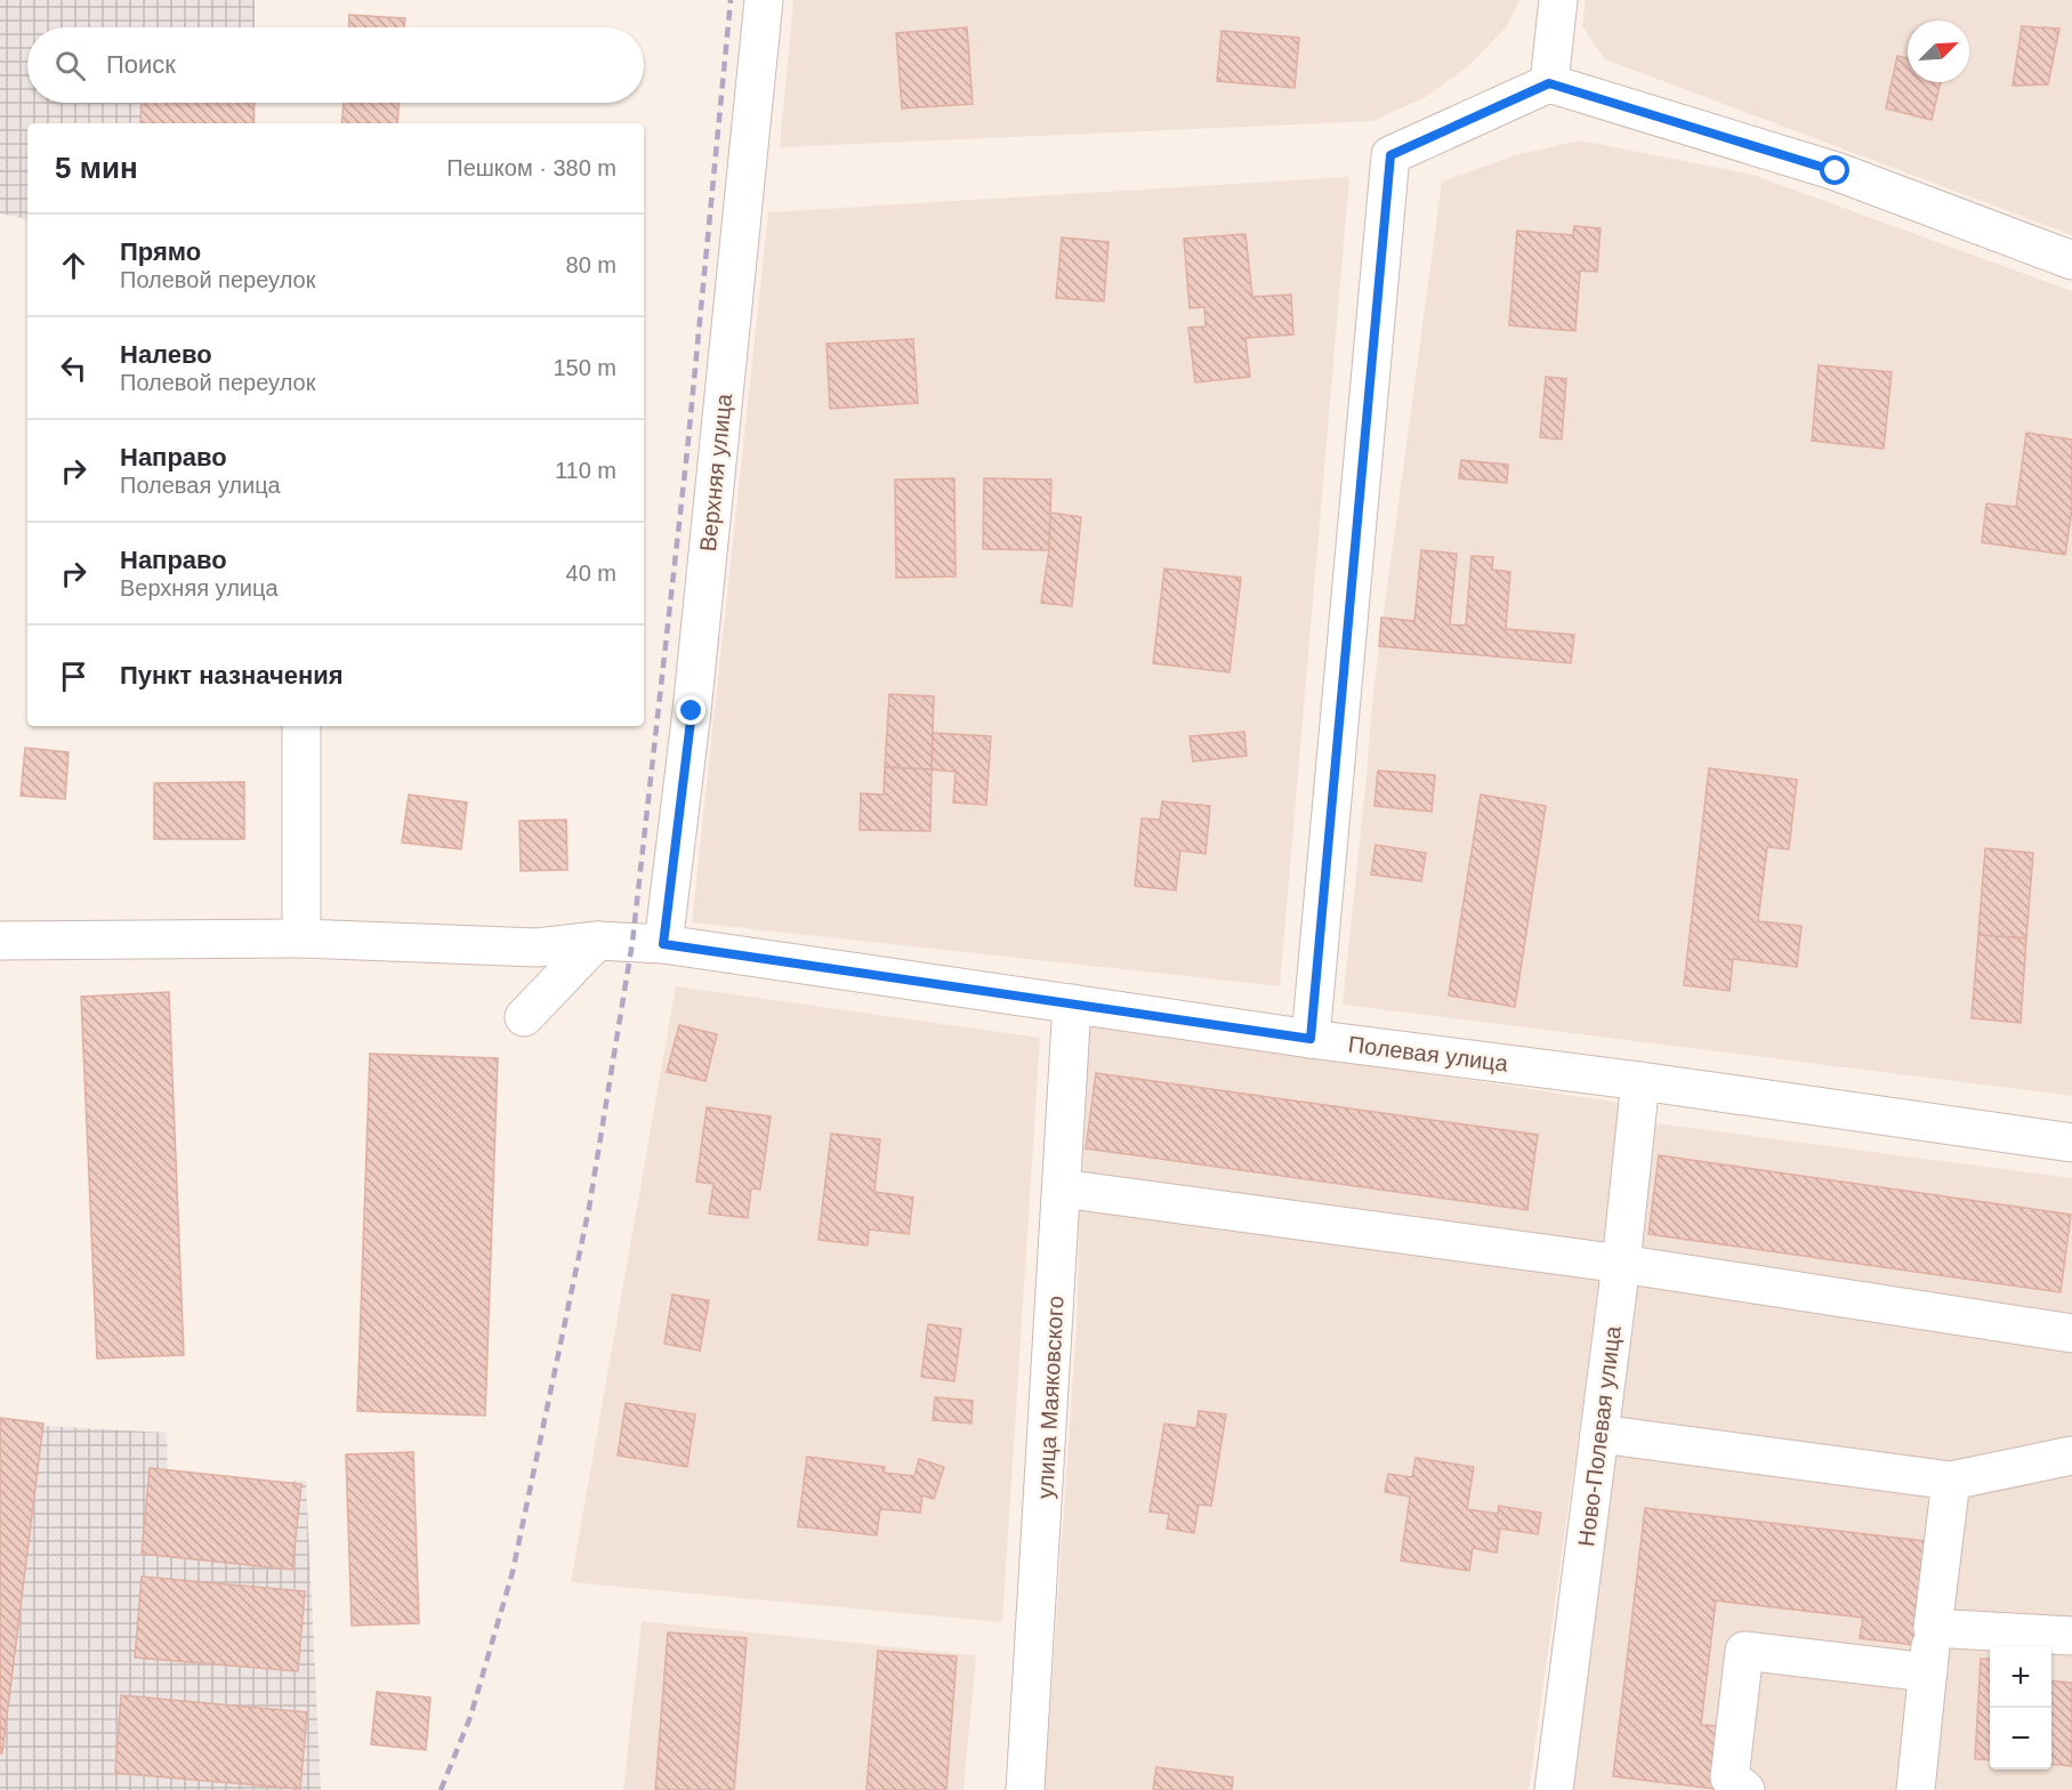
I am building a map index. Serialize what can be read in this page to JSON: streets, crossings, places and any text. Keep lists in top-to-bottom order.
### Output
{
  "streets": {
    "street": [
      "Верхняя улица",
      "Полевая улица",
      "улица Маяковского",
      "Ново-Полевая улица"
    ]
  },
  "crossings": [
    ["Верхняя улица", "Полевая улица"],
    ["Полевая улица", "улица Маяковского"],
    ["Полевая улица", "Ново-Полевая улица"]
  ],
  "north": "top right",
  "page": {
    "search": "Поиск",
    "heading": ["5 мин", "Пешком · 380 m"],
    "list": [
      ["Прямо", "Полевой переулок", "80 m"],
      ["Налево", "Полевой переулок", "150 m"],
      ["Направо", "Полевая улица", "110 m"],
      ["Направо", "Верхняя улица", "40 m"],
      "Пункт назначения"
    ],
    "map_buttons": ["+", "−"]
  }
}
